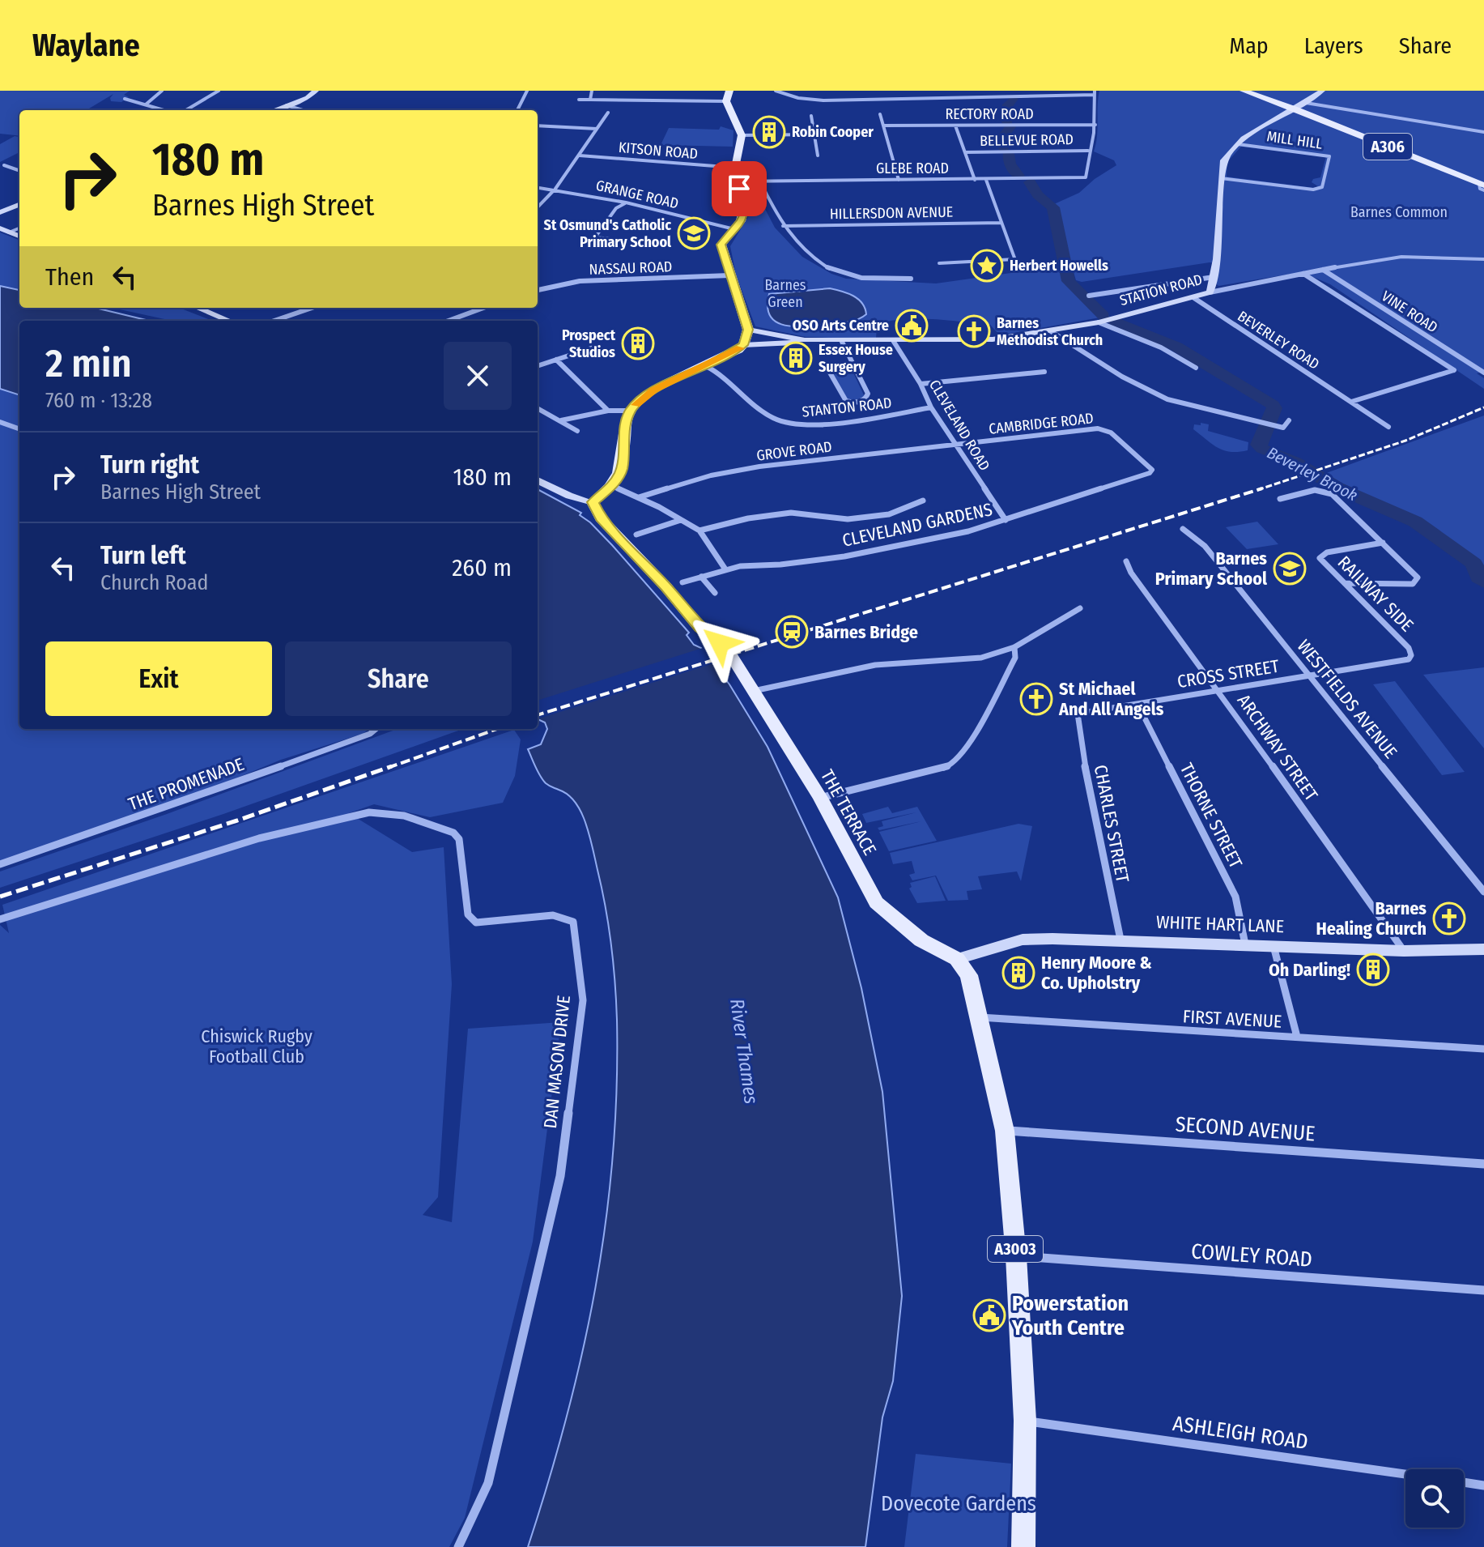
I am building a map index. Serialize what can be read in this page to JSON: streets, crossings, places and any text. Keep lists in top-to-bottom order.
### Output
{
  "streets": {
    "main road": [
      "A306",
      "STATION ROAD",
      "THE TERRACE",
      "WHITE HART LANE",
      "A3003"
    ],
    "street": [
      "RECTORY ROAD",
      "BELLEVUE ROAD",
      "MILL HILL",
      "KITSON ROAD",
      "GLEBE ROAD",
      "GRANGE ROAD",
      "HILLERSDON AVENUE",
      "NASSAU ROAD",
      "VINE ROAD",
      "BEVERLEY ROAD",
      "STANTON ROAD",
      "CAMBRIDGE ROAD",
      "CLEVELAND ROAD",
      "GROVE ROAD",
      "CLEVELAND GARDENS",
      "RAILWAY SIDE",
      "CROSS STREET",
      "WESTFIELDS AVENUE",
      "ARCHWAY STREET",
      "THE PROMENADE",
      "THORNE STREET",
      "CHARLES STREET",
      "FIRST AVENUE",
      "DAN MASON DRIVE",
      "SECOND AVENUE",
      "COWLEY ROAD",
      "ASHLEIGH ROAD"
    ]
  },
  "crossings": [
    ["BELLEVUE ROAD", "GLEBE ROAD"],
    ["STATION ROAD", "VINE ROAD"],
    ["STATION ROAD", "BEVERLEY ROAD"],
    ["STATION ROAD", "CLEVELAND ROAD"],
    ["STANTON ROAD", "CLEVELAND ROAD"],
    ["CAMBRIDGE ROAD", "CLEVELAND ROAD"],
    ["CAMBRIDGE ROAD", "GROVE ROAD"],
    ["CAMBRIDGE ROAD", "CLEVELAND GARDENS"],
    ["CLEVELAND ROAD", "GROVE ROAD"],
    ["CLEVELAND ROAD", "CLEVELAND GARDENS"],
    ["RAILWAY SIDE", "CROSS STREET"],
    ["CROSS STREET", "WESTFIELDS AVENUE"],
    ["CROSS STREET", "ARCHWAY STREET"],
    ["CROSS STREET", "THORNE STREET"],
    ["CROSS STREET", "CHARLES STREET"],
    ["ARCHWAY STREET", "WHITE HART LANE"],
    ["THE TERRACE", "WHITE HART LANE"],
    ["THE TERRACE", "A3003"],
    ["THORNE STREET", "WHITE HART LANE"],
    ["CHARLES STREET", "WHITE HART LANE"],
    ["WHITE HART LANE", "A3003"],
    ["FIRST AVENUE", "A3003"],
    ["SECOND AVENUE", "A3003"],
    ["A3003", "COWLEY ROAD"],
    ["A3003", "ASHLEIGH ROAD"]
  ],
  "water": ["Beverley Brook", "River Thames"],
  "parks": [
    "Barnes Common",
    "Barnes Green",
    "Chiswick Rugby Football Club",
    "Dovecote Gardens"
  ],
  "places": {
    "building": [
      "Robin Cooper",
      "Prospect Studios",
      "Essex House Surgery",
      "Oh Darling!",
      "Henry Moore & Co. Upholstry"
    ],
    "school or university": ["St Osmund's Catholic Primary School", "Barnes Primary School"],
    "place": ["Herbert Howells"],
    "public building": ["OSO Arts Centre", "Powerstation Youth Centre"],
    "church": ["Barnes Methodist Church", "St Michael And All Angels", "Barnes Healing Church"],
    "station": ["Barnes Bridge"]
  },
  "page": {
    "header": "Waylane",
    "nav": ["Map", "Layers", "Share"],
    "turn": ["180 m", "Barnes High Street"],
    "then": "Then",
    "heading": ["2 min", "760 m · 13:28"],
    "list": [
      {
        "name": "Turn right",
        "note": "Barnes High Street",
        "value": "180 m"
      },
      {
        "name": "Turn left",
        "note": "Church Road",
        "value": "260 m"
      }
    ],
    "buttons": ["Exit", "Share"]
  }
}
